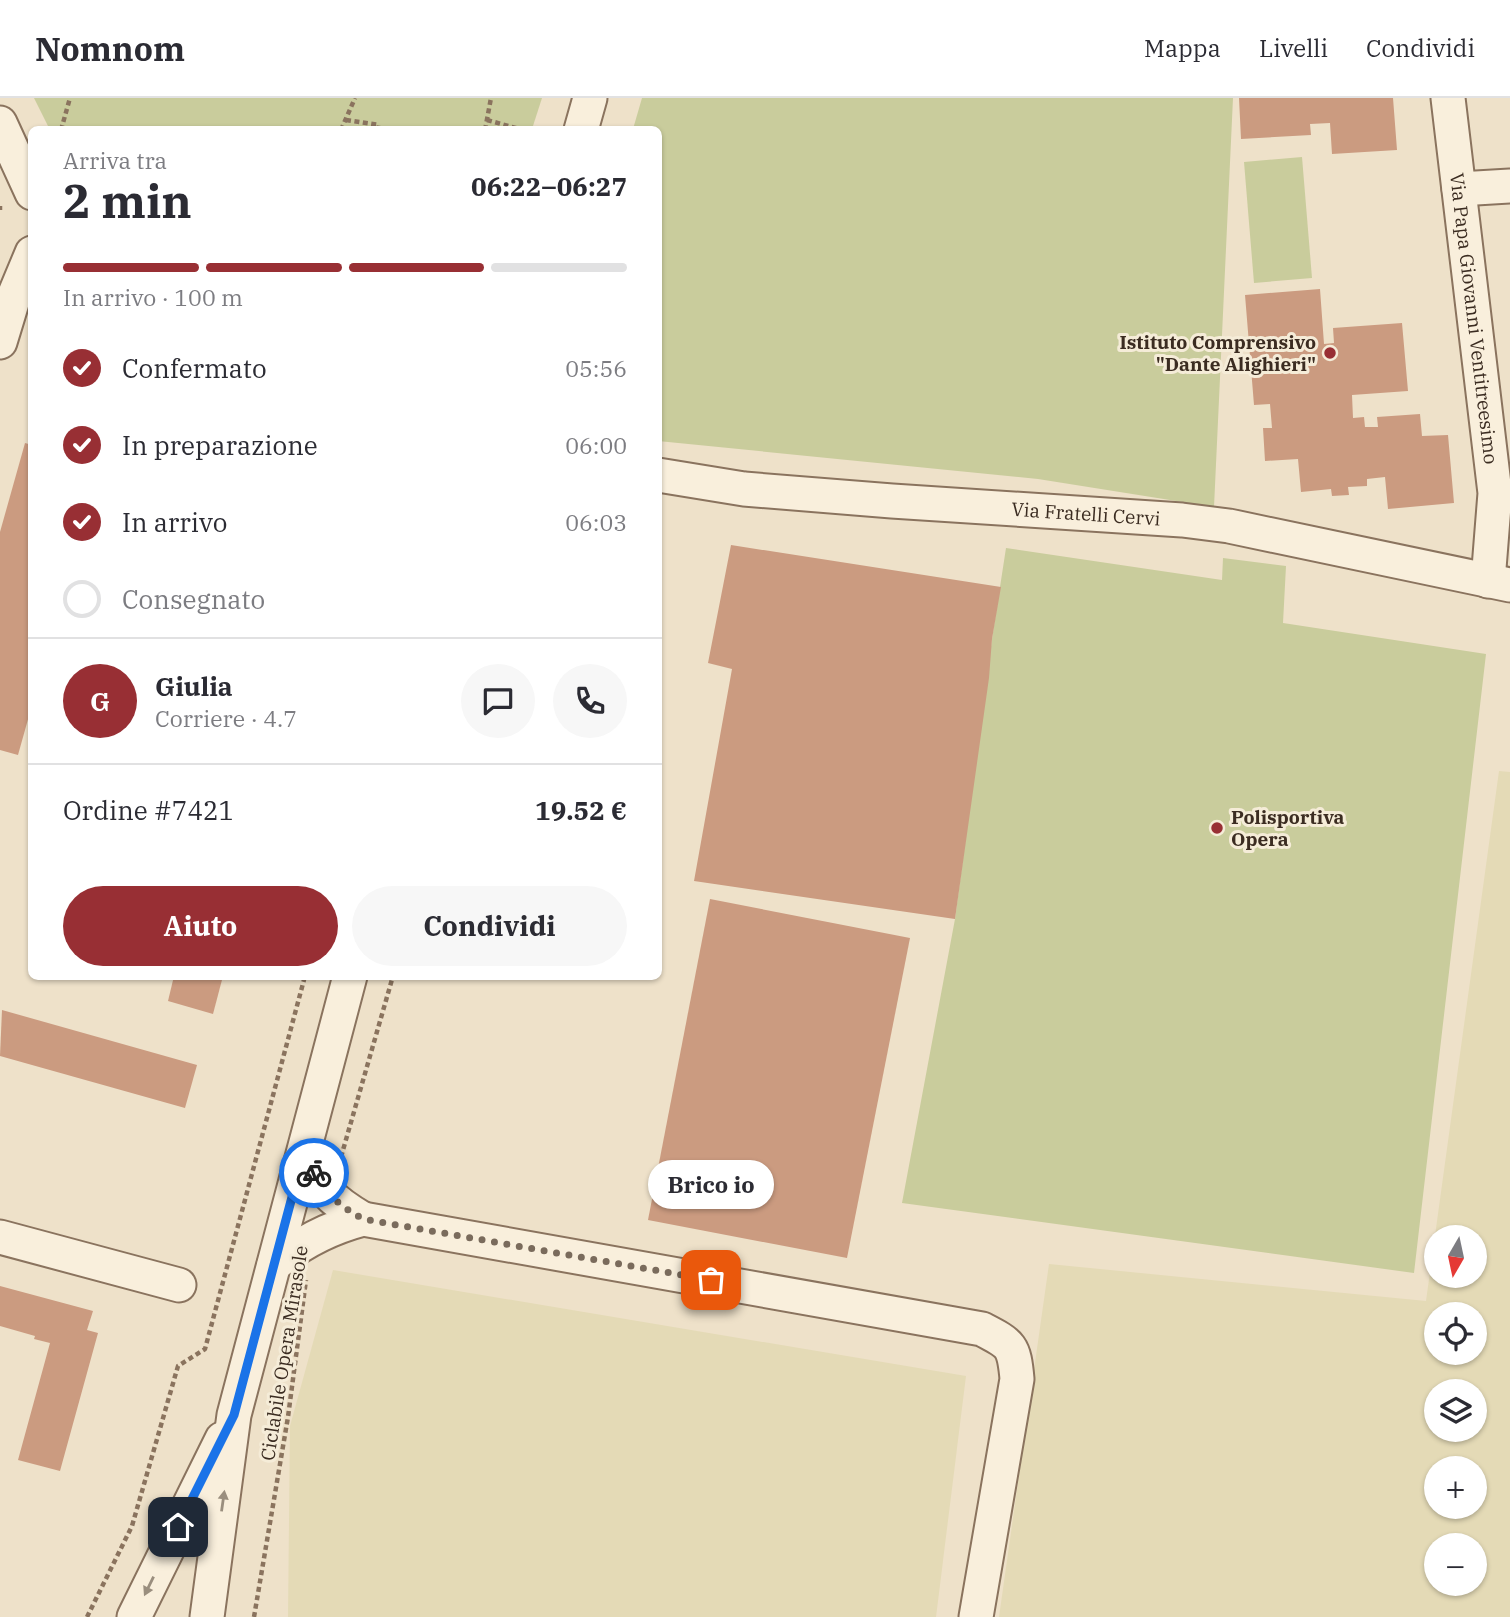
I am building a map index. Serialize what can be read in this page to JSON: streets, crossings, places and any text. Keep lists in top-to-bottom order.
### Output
{
  "streets": {
    "street": ["Via Papa Giovanni Ventitreesimo", "Via Fratelli Cervi"],
    "path": ["Ciclabile Opera Mirasole"]
  },
  "crossings": [
    ["Via Papa Giovanni Ventitreesimo", "Via Fratelli Cervi"]
  ],
  "places": ["Istituto Comprensivo \"Dante Alighieri\"", "Polisportiva Opera", "Brico io"],
  "north": "bottom",
  "page": {
    "header": "Nomnom",
    "nav": ["Mappa", "Livelli", "Condividi"],
    "heading": ["2 min", "Arriva tra", "06:22–06:27"],
    "panel": [
      "Giulia",
      "Corriere · 4.7",
      "Ordine #7421",
      "19.52 €"
    ],
    "bar": "In arrivo · 100 m",
    "list": [
      ["Confermato", "05:56"],
      ["In preparazione", "06:00"],
      ["In arrivo", "06:03"],
      "Consegnato"
    ],
    "round": "G",
    "buttons": ["Aiuto", "Condividi"],
    "bubble": "Brico io",
    "map_buttons": ["+", "−"]
  }
}
